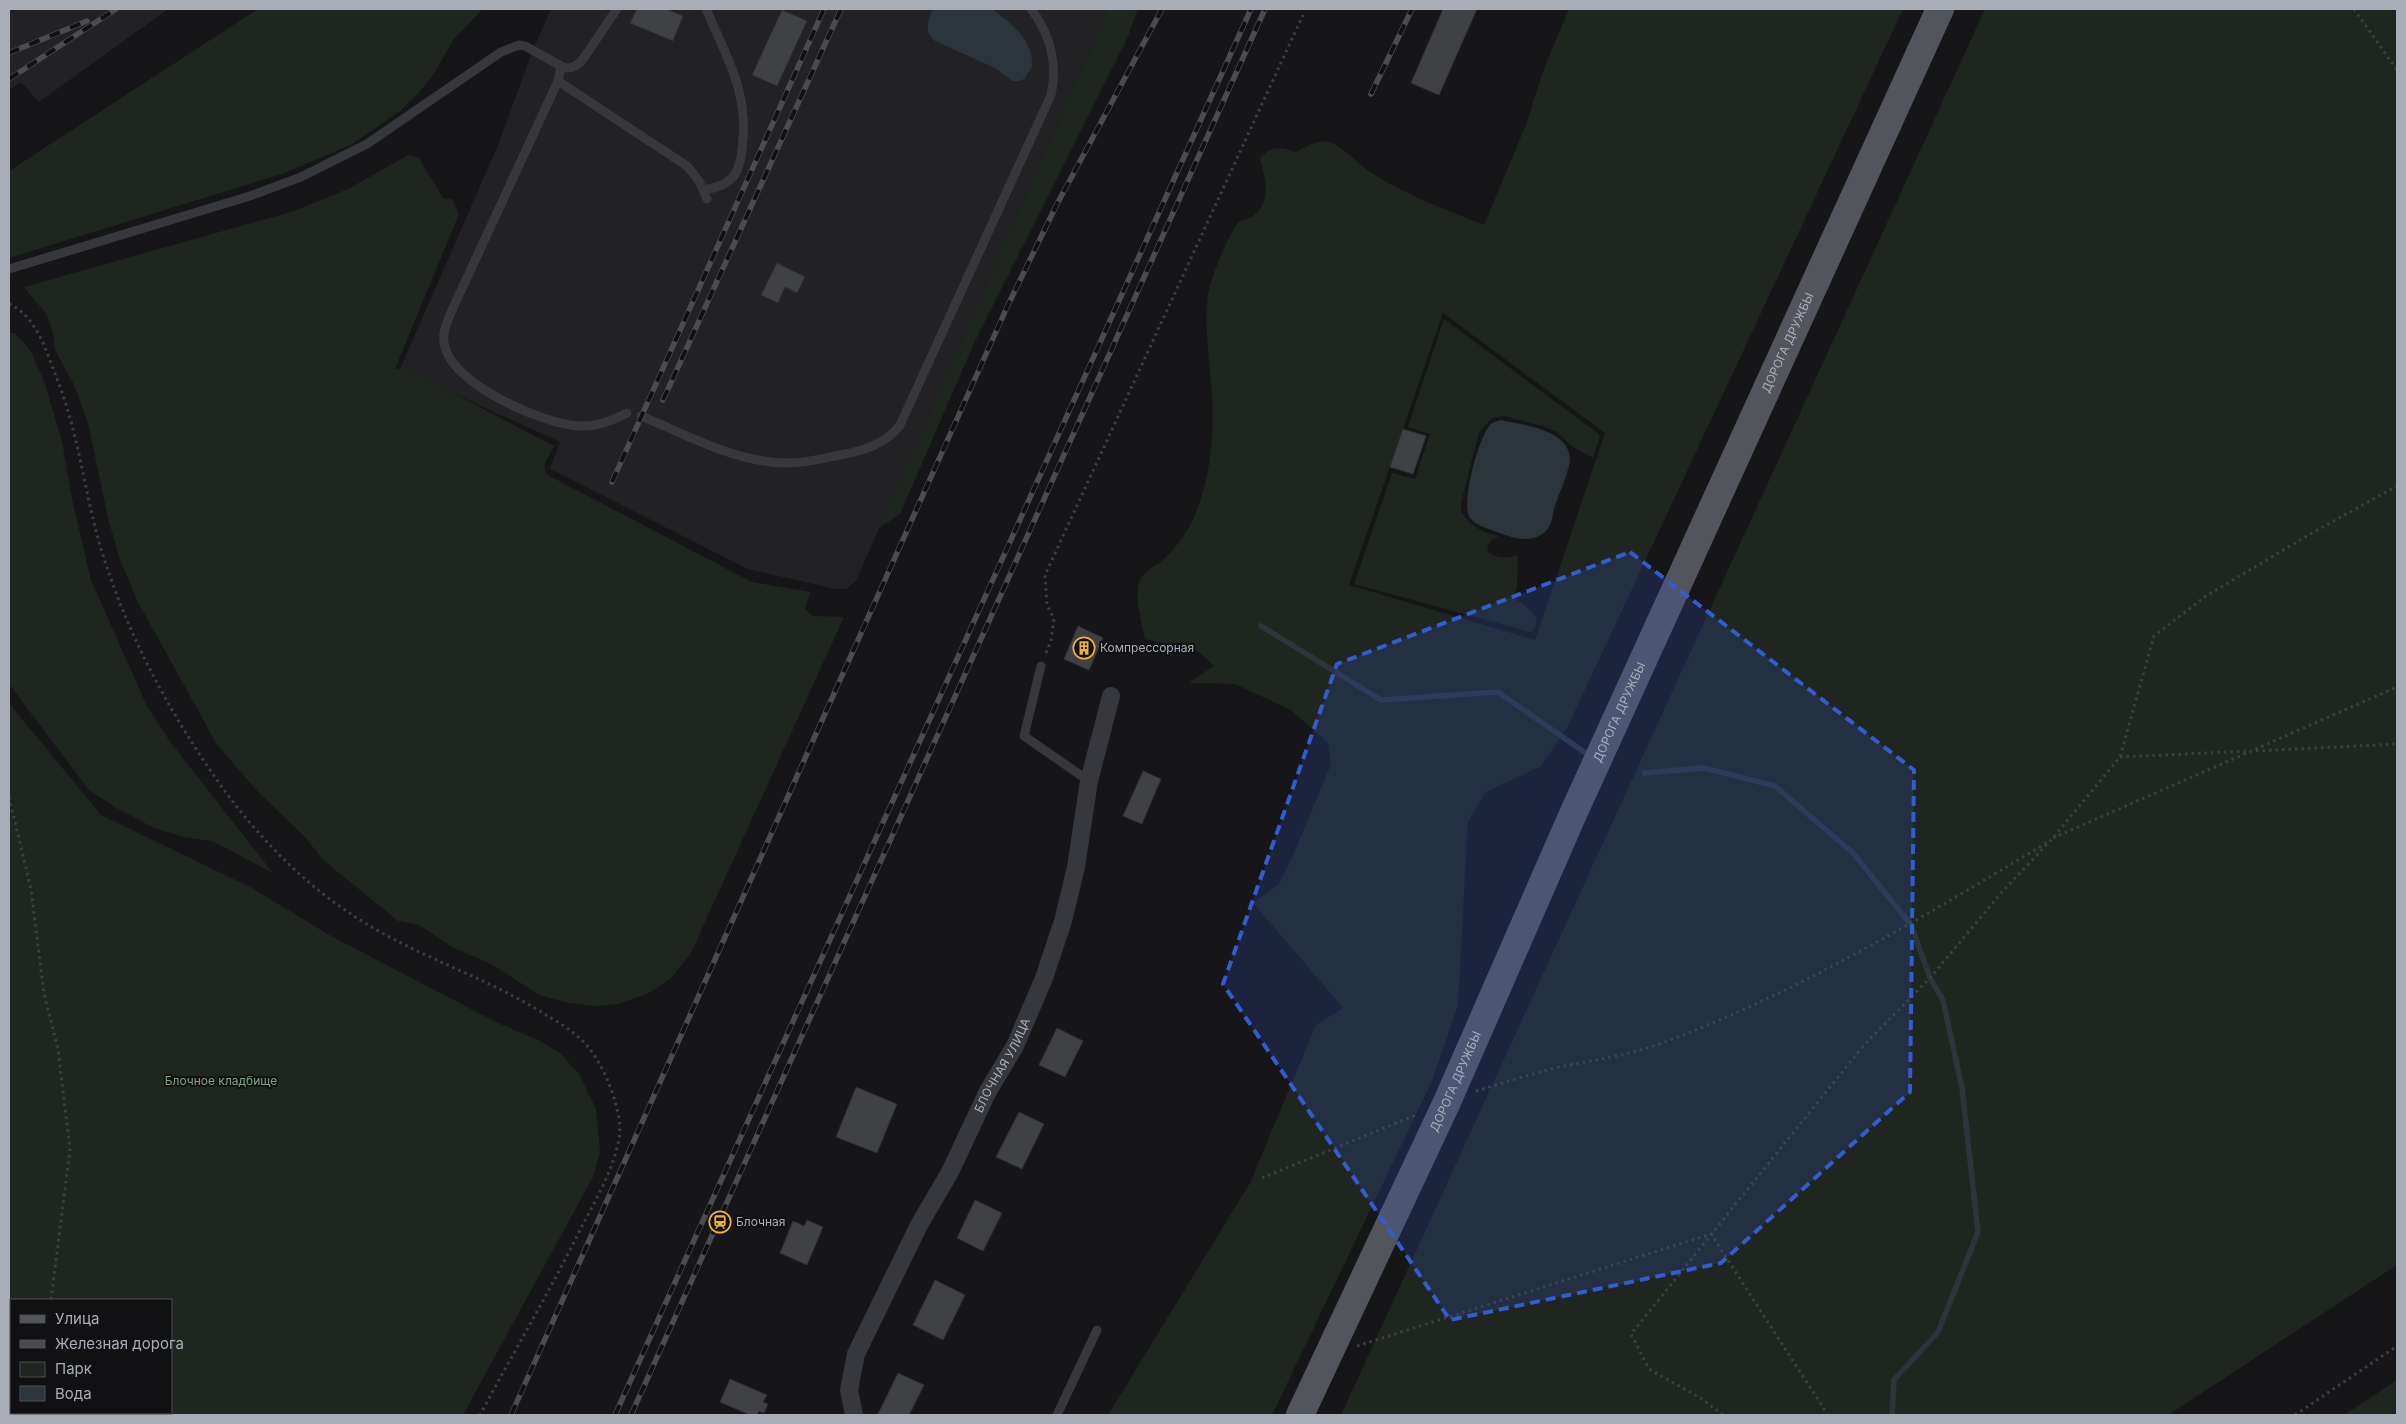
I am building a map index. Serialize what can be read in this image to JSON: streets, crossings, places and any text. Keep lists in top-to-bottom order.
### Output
{
  "streets": {
    "main road": ["ДОРОГА ДРУЖБЫ"],
    "street": ["БЛОЧНАЯ УЛИЦА"]
  },
  "parks": ["Блочное кладбище"],
  "places": {
    "building": ["Компрессорная"],
    "station": ["Блочная"]
  },
  "legend": [
    "Улица",
    "Железная дорога",
    "Парк",
    "Вода"
  ]
}
